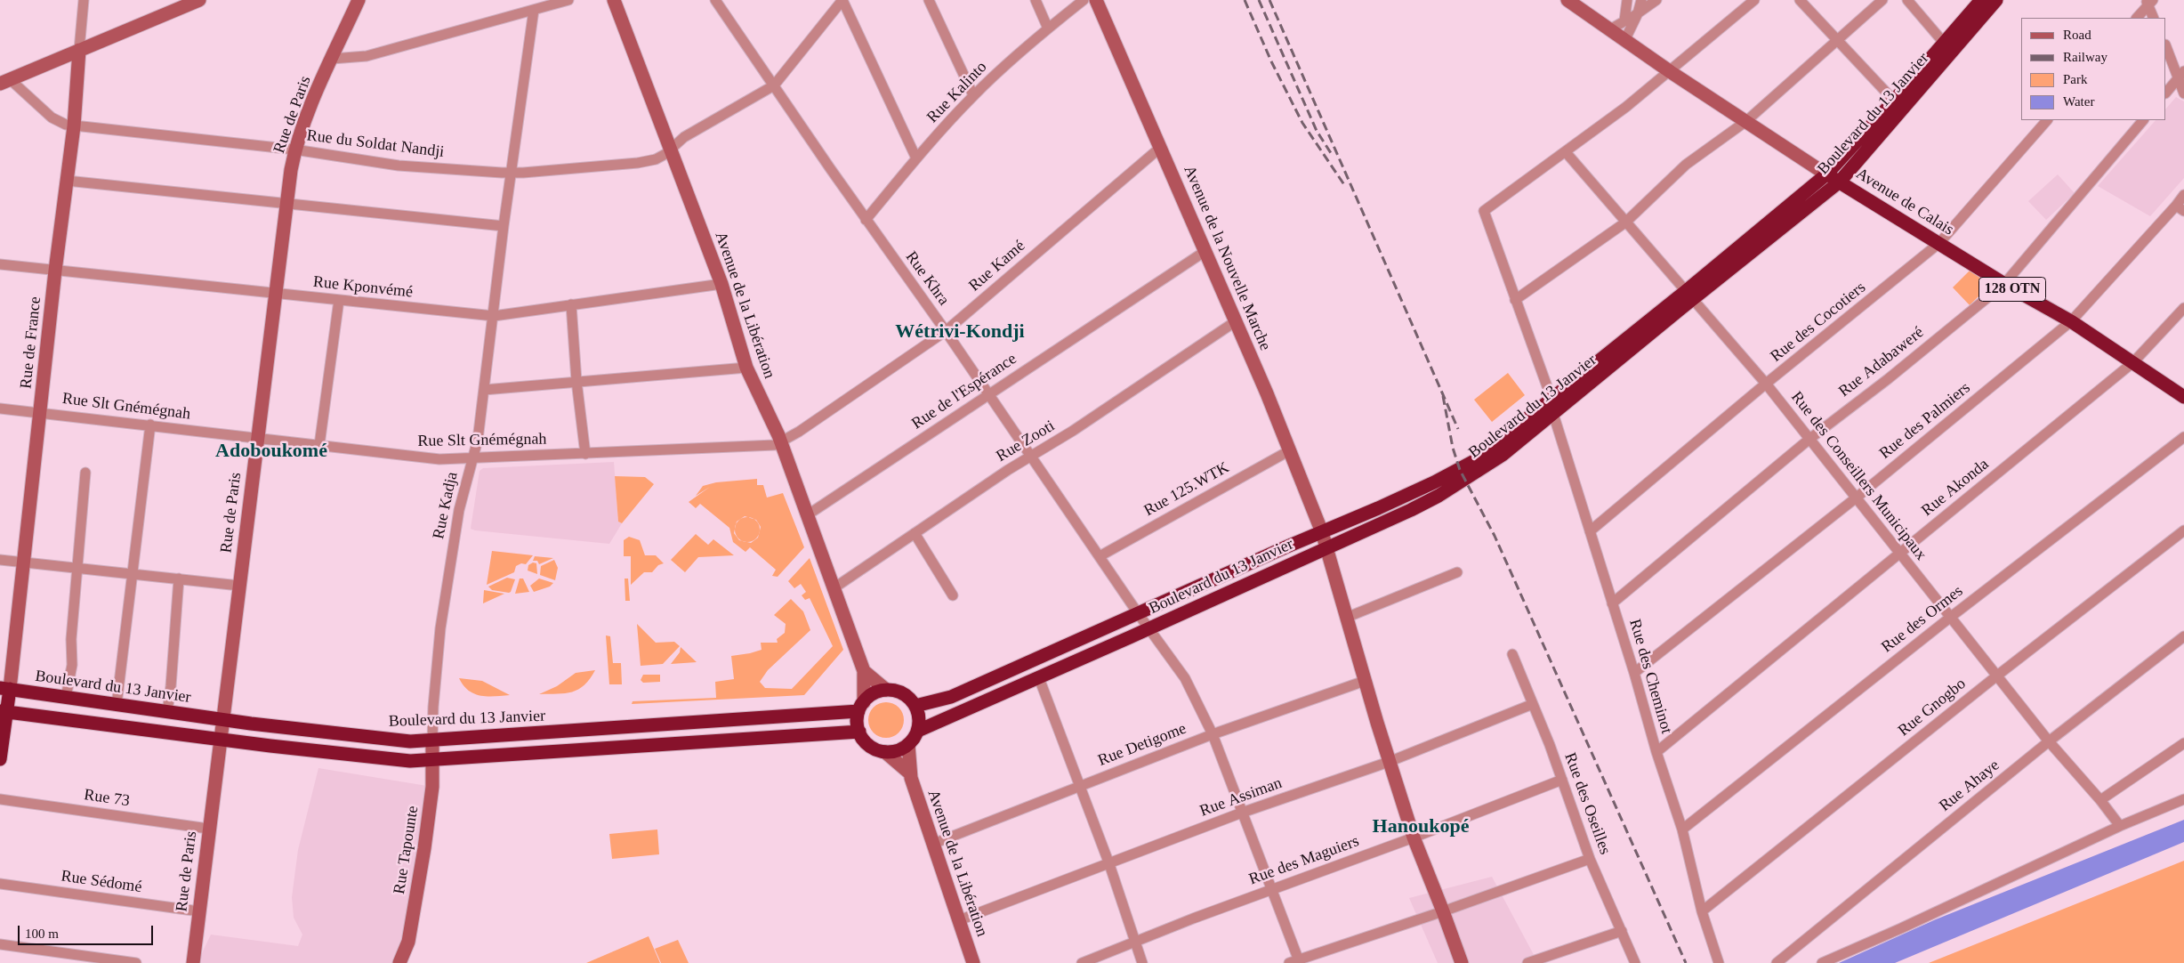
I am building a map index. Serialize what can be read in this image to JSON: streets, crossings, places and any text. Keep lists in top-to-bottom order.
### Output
{
  "streets": {
    "highway": ["Boulevard du 13 Janvier", "Avenue de Calais", "128 OTN"],
    "street": [
      "Rue Kalinto",
      "Rue de Paris",
      "Rue du Soldat Nandji",
      "Avenue de la Nouvelle Marche",
      "Rue Kamé",
      "Rue Khra",
      "Rue Kponvémé",
      "Avenue de la Libération",
      "Rue des Cocotiers",
      "Rue de France",
      "Rue Adabaweré",
      "Rue de l'Espérance",
      "Rue Slt Gnémégnah",
      "Rue des Palmiers",
      "Rue Zooti",
      "Rue des Conseillers Municipaux",
      "Rue Akonda",
      "Rue 125.WTK",
      "Rue Kadja",
      "Rue des Ormes",
      "Rue des Cheminot",
      "Rue Gnogbo",
      "Rue Detigome",
      "Rue Ahaye",
      "Rue Assiman",
      "Rue 73",
      "Rue des Oseilles",
      "Rue Tapounte",
      "Rue des Maguiers",
      "Rue Sédomé"
    ]
  },
  "crossings": [
    ["Rue Kalinto", "Rue Khra"],
    ["Boulevard du 13 Janvier", "Rue de Paris"],
    ["Boulevard du 13 Janvier", "Avenue de Calais"],
    ["Boulevard du 13 Janvier", "Avenue de la Nouvelle Marche"],
    ["Boulevard du 13 Janvier", "Rue Khra"],
    ["Boulevard du 13 Janvier", "Avenue de la Libération"],
    ["Boulevard du 13 Janvier", "Rue de France"],
    ["Boulevard du 13 Janvier", "Rue des Conseillers Municipaux"],
    ["Boulevard du 13 Janvier", "Rue Kadja"],
    ["Boulevard du 13 Janvier", "Rue des Cheminot"],
    ["Boulevard du 13 Janvier", "Rue Tapounte"],
    ["Rue de Paris", "Rue du Soldat Nandji"],
    ["Rue de Paris", "Rue Kponvémé"],
    ["Rue de Paris", "Rue Slt Gnémégnah"],
    ["Rue de Paris", "Rue 73"],
    ["Rue de Paris", "Rue Sédomé"],
    ["Rue du Soldat Nandji", "Rue Khra"],
    ["Rue du Soldat Nandji", "Avenue de la Libération"],
    ["Rue du Soldat Nandji", "Rue de France"],
    ["Rue du Soldat Nandji", "Rue Kadja"],
    ["Avenue de Calais", "Rue des Cocotiers"],
    ["Avenue de Calais", "Rue Adabaweré"],
    ["Avenue de Calais", "Rue des Palmiers"],
    ["Avenue de Calais", "Rue Akonda"],
    ["Avenue de la Nouvelle Marche", "Rue Kamé"],
    ["Avenue de la Nouvelle Marche", "Rue de l'Espérance"],
    ["Avenue de la Nouvelle Marche", "Rue Zooti"],
    ["Avenue de la Nouvelle Marche", "Rue 125.WTK"],
    ["Avenue de la Nouvelle Marche", "Rue Detigome"],
    ["Avenue de la Nouvelle Marche", "Rue Assiman"],
    ["Avenue de la Nouvelle Marche", "Rue des Maguiers"],
    ["Rue Kamé", "Rue Khra"],
    ["Rue Kamé", "Avenue de la Libération"],
    ["Rue Kamé", "Rue Slt Gnémégnah"],
    ["Rue Khra", "Rue de l'Espérance"],
    ["Rue Khra", "Rue Zooti"],
    ["Rue Khra", "Rue 125.WTK"],
    ["Rue Khra", "Rue Detigome"],
    ["Rue Khra", "Rue Assiman"],
    ["Rue Khra", "Rue des Maguiers"],
    ["Rue Kponvémé", "Avenue de la Libération"],
    ["Rue Kponvémé", "Rue de France"],
    ["Rue Kponvémé", "Rue Kadja"],
    ["Avenue de la Libération", "Rue de l'Espérance"],
    ["Avenue de la Libération", "Rue Slt Gnémégnah"],
    ["Avenue de la Libération", "Rue Zooti"],
    ["Avenue de la Libération", "Rue Detigome"],
    ["Avenue de la Libération", "Rue Assiman"],
    ["Rue des Cocotiers", "Rue des Conseillers Municipaux"],
    ["Rue des Cocotiers", "Rue des Cheminot"],
    ["Rue de France", "Rue Slt Gnémégnah"],
    ["Rue Adabaweré", "Rue des Conseillers Municipaux"],
    ["Rue Adabaweré", "Rue des Cheminot"],
    ["Rue Slt Gnémégnah", "Rue Kadja"],
    ["Rue des Palmiers", "Rue des Conseillers Municipaux"],
    ["Rue des Palmiers", "Rue des Cheminot"],
    ["Rue des Conseillers Municipaux", "Rue Akonda"],
    ["Rue des Conseillers Municipaux", "Rue des Ormes"],
    ["Rue des Conseillers Municipaux", "Rue des Cheminot"],
    ["Rue des Conseillers Municipaux", "Rue Gnogbo"],
    ["Rue des Conseillers Municipaux", "Rue Ahaye"],
    ["Rue Akonda", "Rue des Cheminot"],
    ["Rue Kadja", "Rue Tapounte"],
    ["Rue des Ormes", "Rue des Cheminot"],
    ["Rue des Cheminot", "Rue Gnogbo"],
    ["Rue Assiman", "Rue des Oseilles"],
    ["Rue des Oseilles", "Rue des Maguiers"]
  ],
  "districts": ["Wétrivi-Kondji", "Adoboukomé", "Hanoukopé"],
  "legend": [
    "Road",
    "Railway",
    "Park",
    "Water"
  ],
  "scale_bar": "100 m"
}
